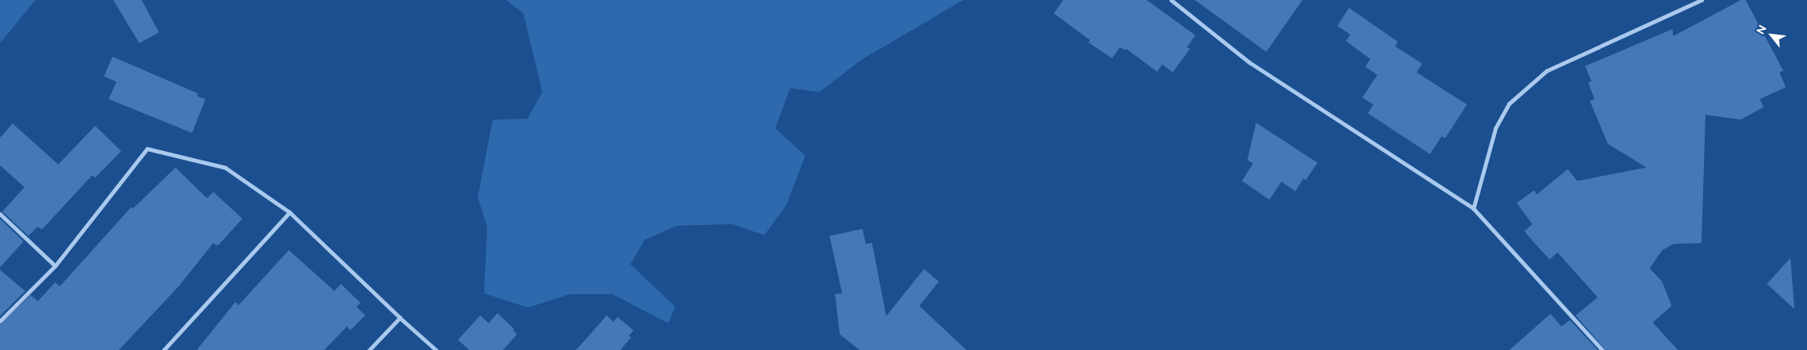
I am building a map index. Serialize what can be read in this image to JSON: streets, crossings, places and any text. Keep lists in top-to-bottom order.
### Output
{
  "north": "top left"
}
